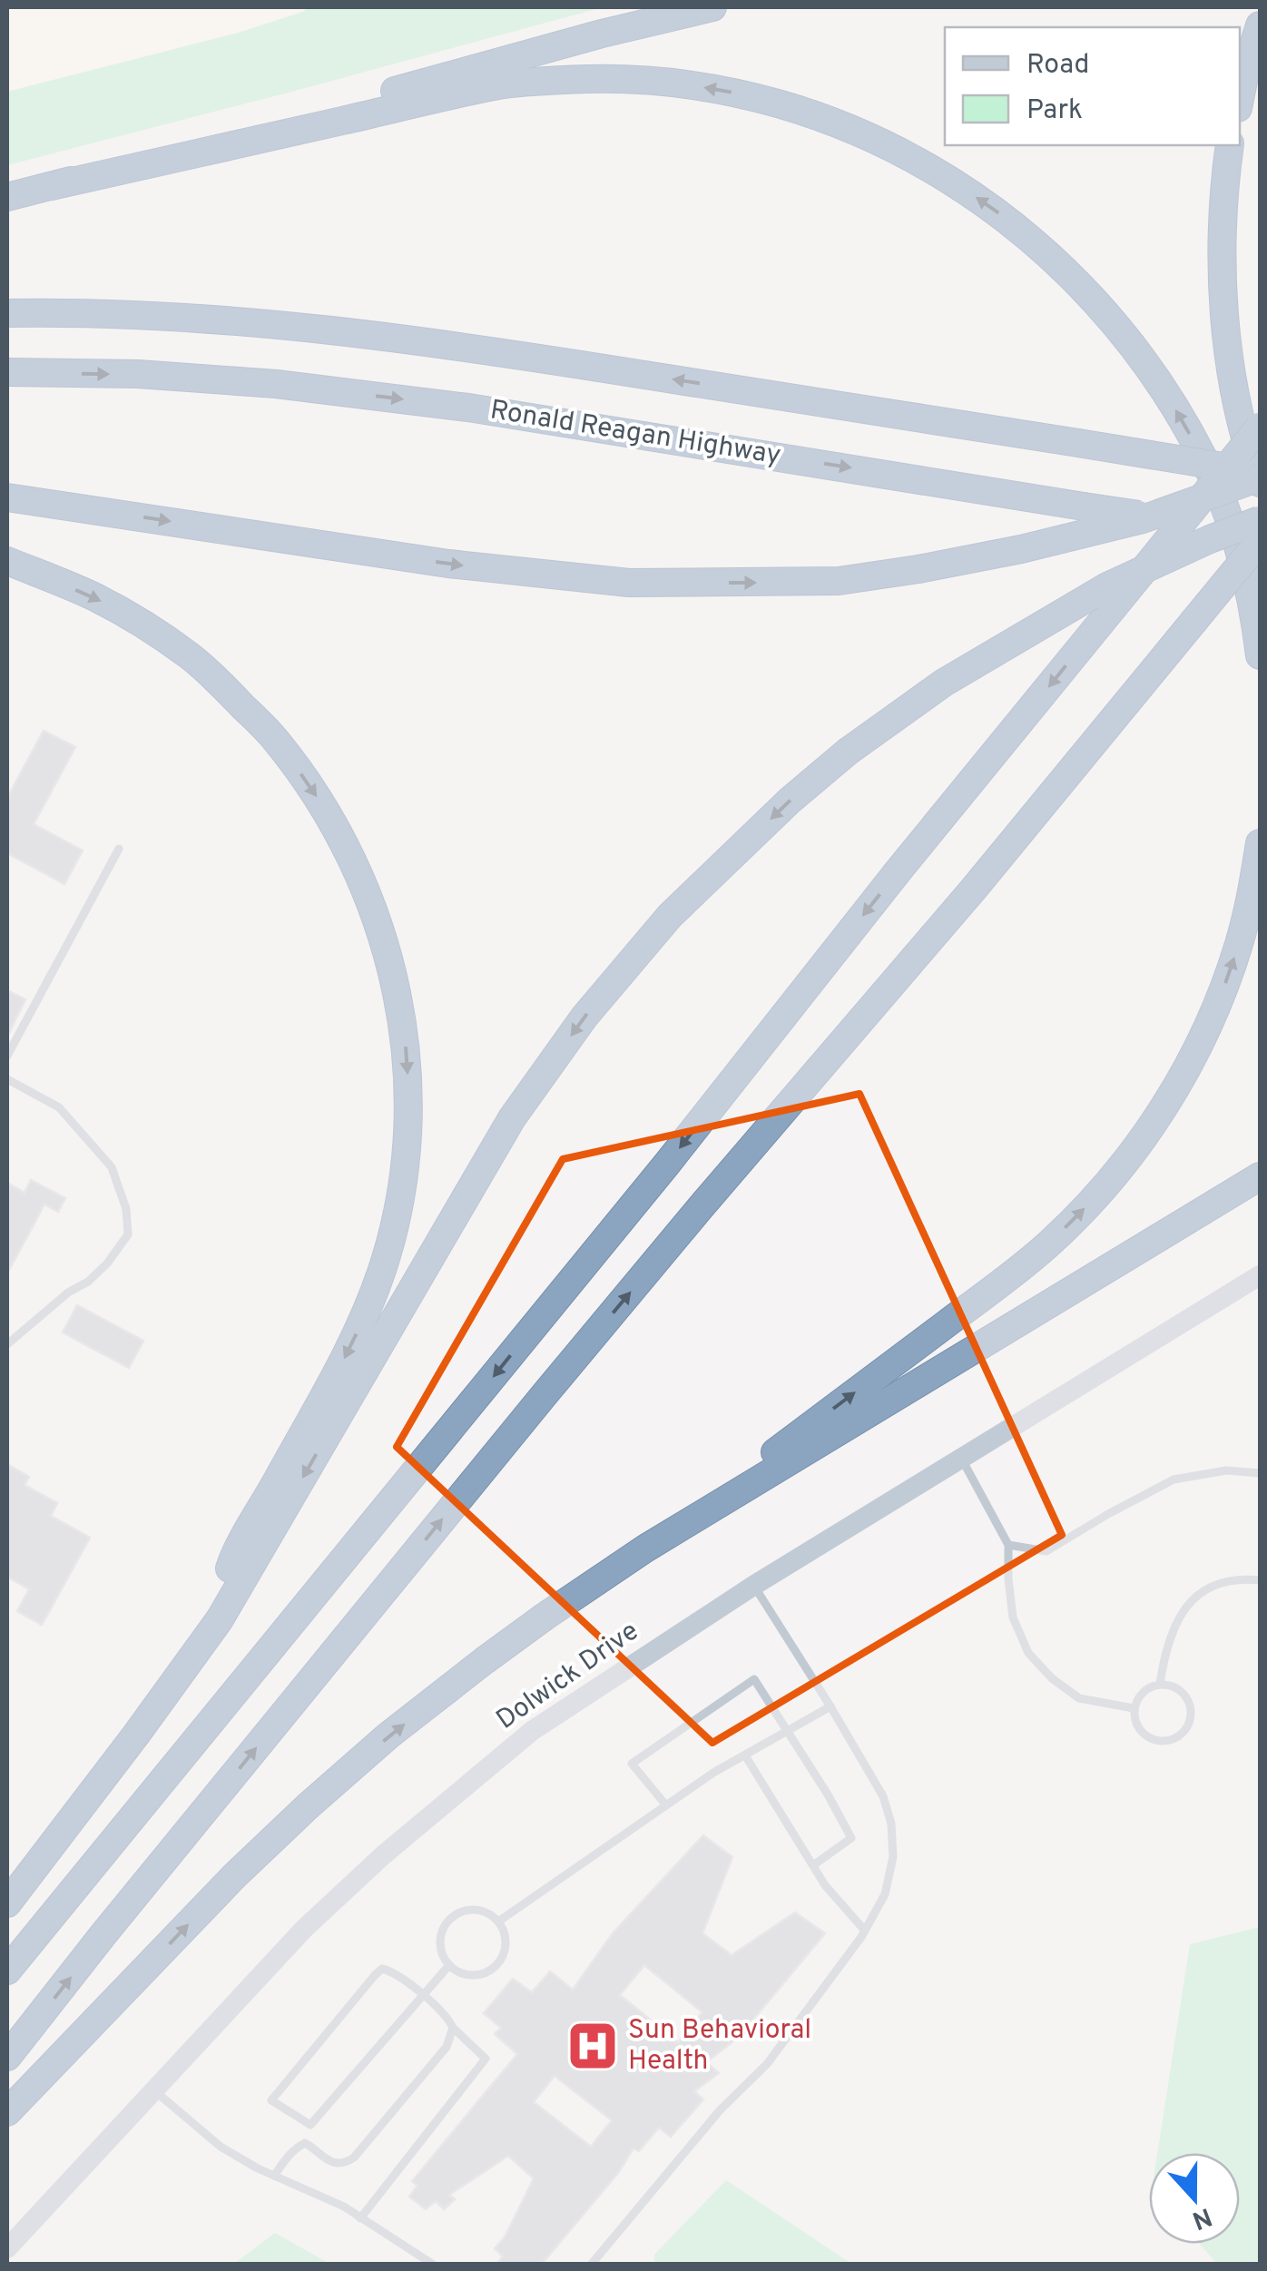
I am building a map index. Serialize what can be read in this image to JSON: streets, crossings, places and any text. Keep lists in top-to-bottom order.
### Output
{
  "streets": {
    "highway": ["Ronald Reagan Highway"],
    "main road": ["Dolwick Drive"]
  },
  "places": {
    "hospital": ["Sun Behavioral Health"]
  },
  "legend": ["Road", "Park"],
  "north": "bottom"
}
